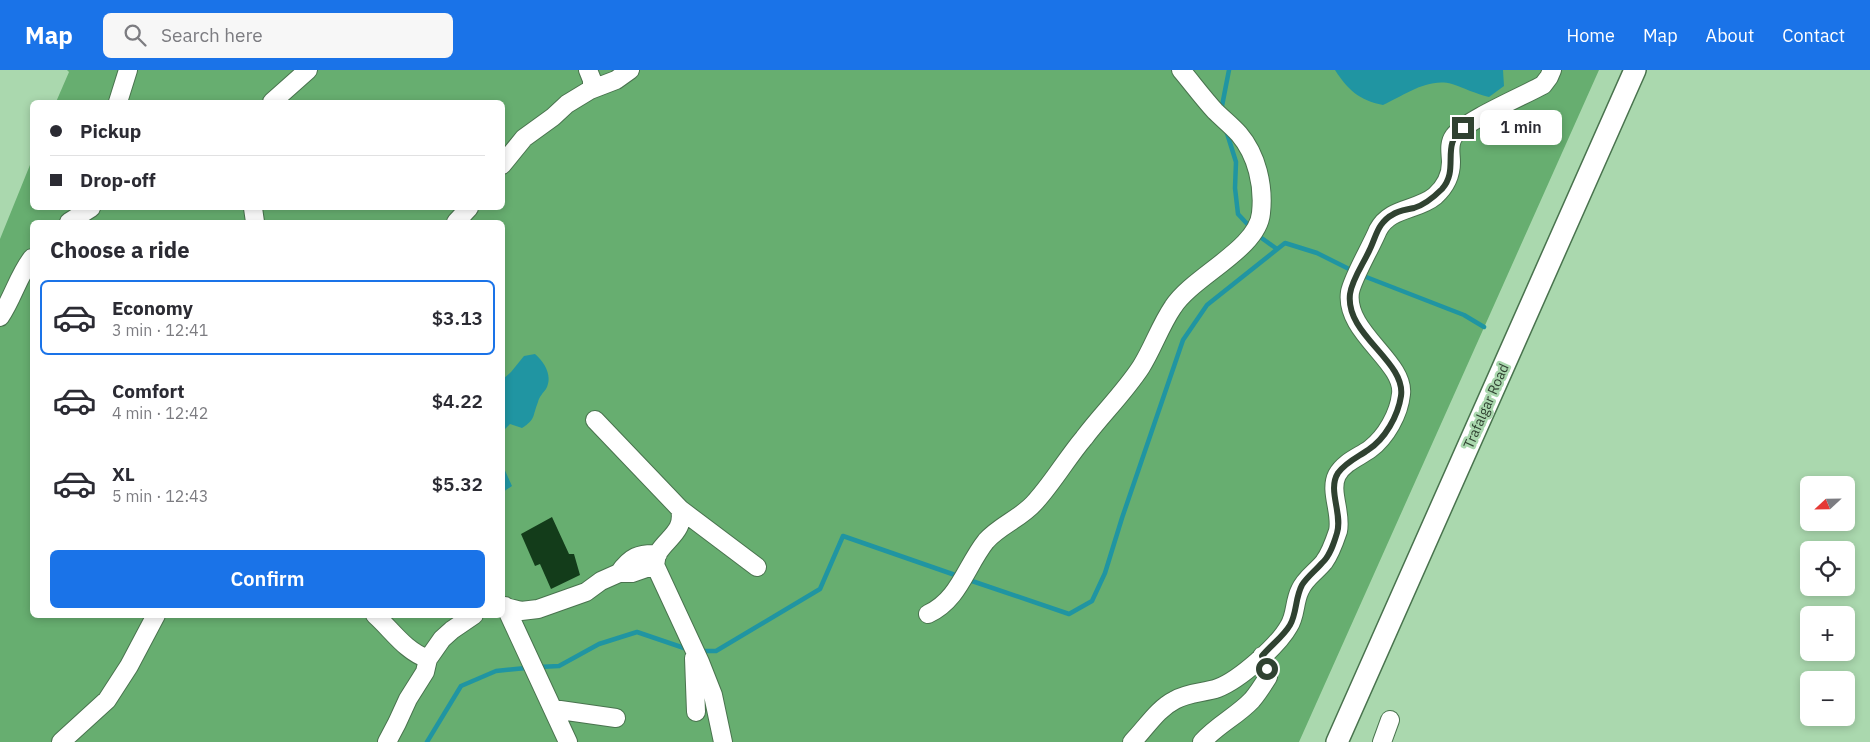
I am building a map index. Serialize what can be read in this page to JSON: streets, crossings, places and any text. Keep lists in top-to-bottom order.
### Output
{
  "streets": {
    "main road": ["Trafalgar Road"]
  },
  "north": "left",
  "page": {
    "header": "Map",
    "search": "Search here",
    "nav": [
      "Home",
      "Map",
      "About",
      "Contact"
    ],
    "banner": ["Pickup", "Drop-off"],
    "bubble": "1 min",
    "heading": "Choose a ride",
    "list": [
      {
        "name": "Economy",
        "note": "3 min · 12:41",
        "value": "$3.13"
      },
      {
        "name": "Comfort",
        "note": "4 min · 12:42",
        "value": "$4.22"
      },
      {
        "name": "XL",
        "note": "5 min · 12:43",
        "value": "$5.32"
      }
    ],
    "map_buttons": ["+", "−"],
    "buttons": "Confirm"
  }
}
